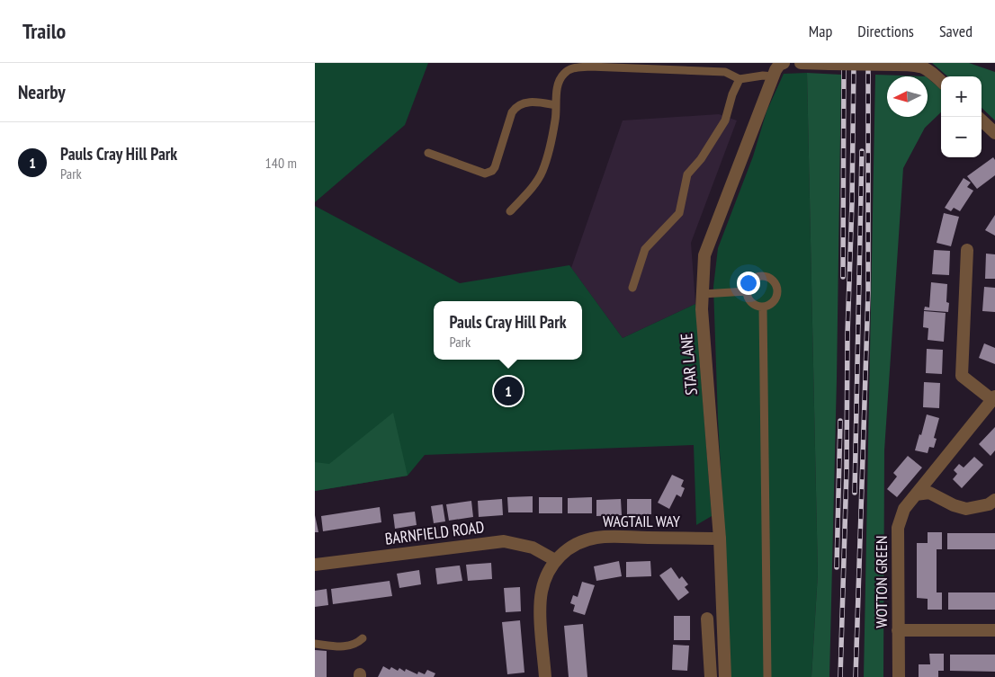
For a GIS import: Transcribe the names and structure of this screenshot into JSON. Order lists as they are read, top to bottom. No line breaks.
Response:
{"streets":{"street":["STAR LANE","WAGTAIL WAY","BARNFIELD ROAD","WOTTON GREEN"]},"crossings":[["STAR LANE","WAGTAIL WAY"],["WAGTAIL WAY","BARNFIELD ROAD"]],"north":"left","page":{"header":"Trailo","nav":["Map","Directions","Saved"],"heading":"Nearby","map_buttons":["+","−"],"list":[{"mark":"1","name":"Pauls Cray Hill Park","note":"Park","value":"140 m"}],"popup":["Pauls Cray Hill Park","Park"],"pins":"1"}}
